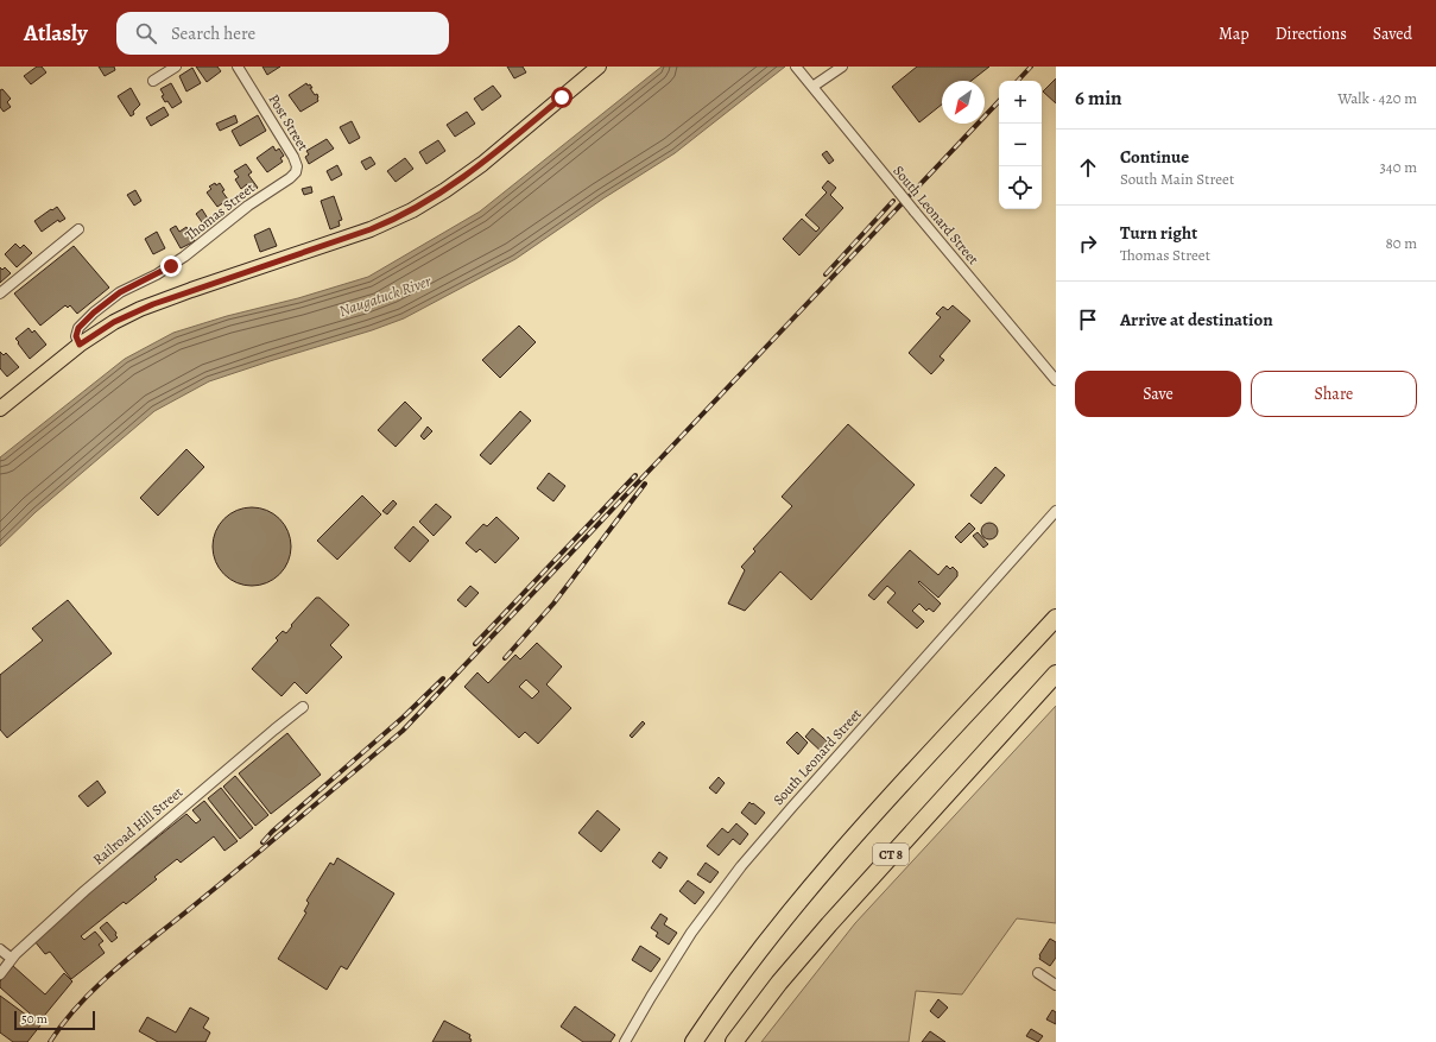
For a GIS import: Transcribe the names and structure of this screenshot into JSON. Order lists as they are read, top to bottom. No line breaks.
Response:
{"streets":{"highway":["CT 8"],"street":["Post Street","Thomas Street","South Leonard Street","Railroad Hill Street"]},"crossings":[["Post Street","Thomas Street"]],"water":["Naugatuck River"],"scale_bar":"50 m","north":"bottom left","page":{"header":"Atlasly","search":"Search here","nav":["Map","Directions","Saved"],"heading":["6 min","Walk · 420 m"],"map_buttons":["+","−"],"list":[["Continue","South Main Street","340 m"],["Turn right","Thomas Street","80 m"],"Arrive at destination"],"buttons":["Save","Share"],"scale":"50 m"}}
